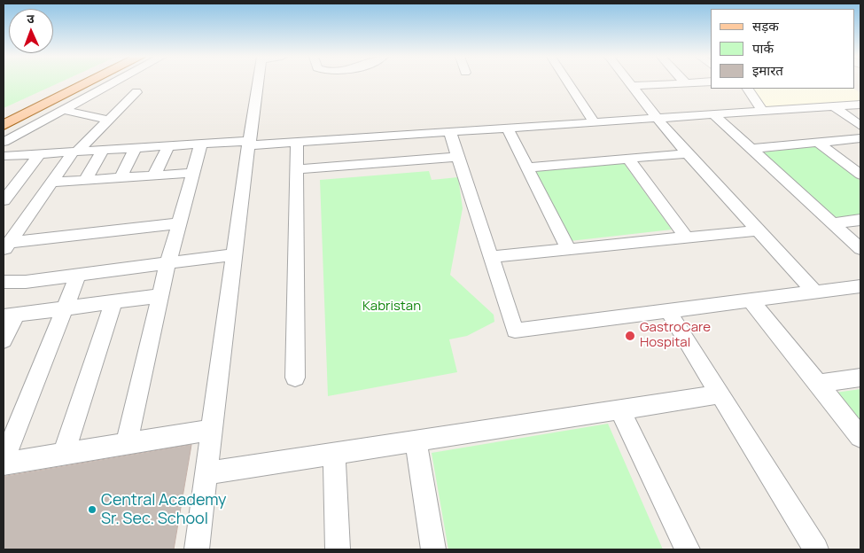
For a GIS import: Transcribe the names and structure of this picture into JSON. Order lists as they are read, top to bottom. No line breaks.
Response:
{"parks":["Kabristan"],"places":["GastroCare Hospital","Central Academy Sr. Sec. School"],"legend":["सड़क","पार्क","इमारत"],"north":"top"}
